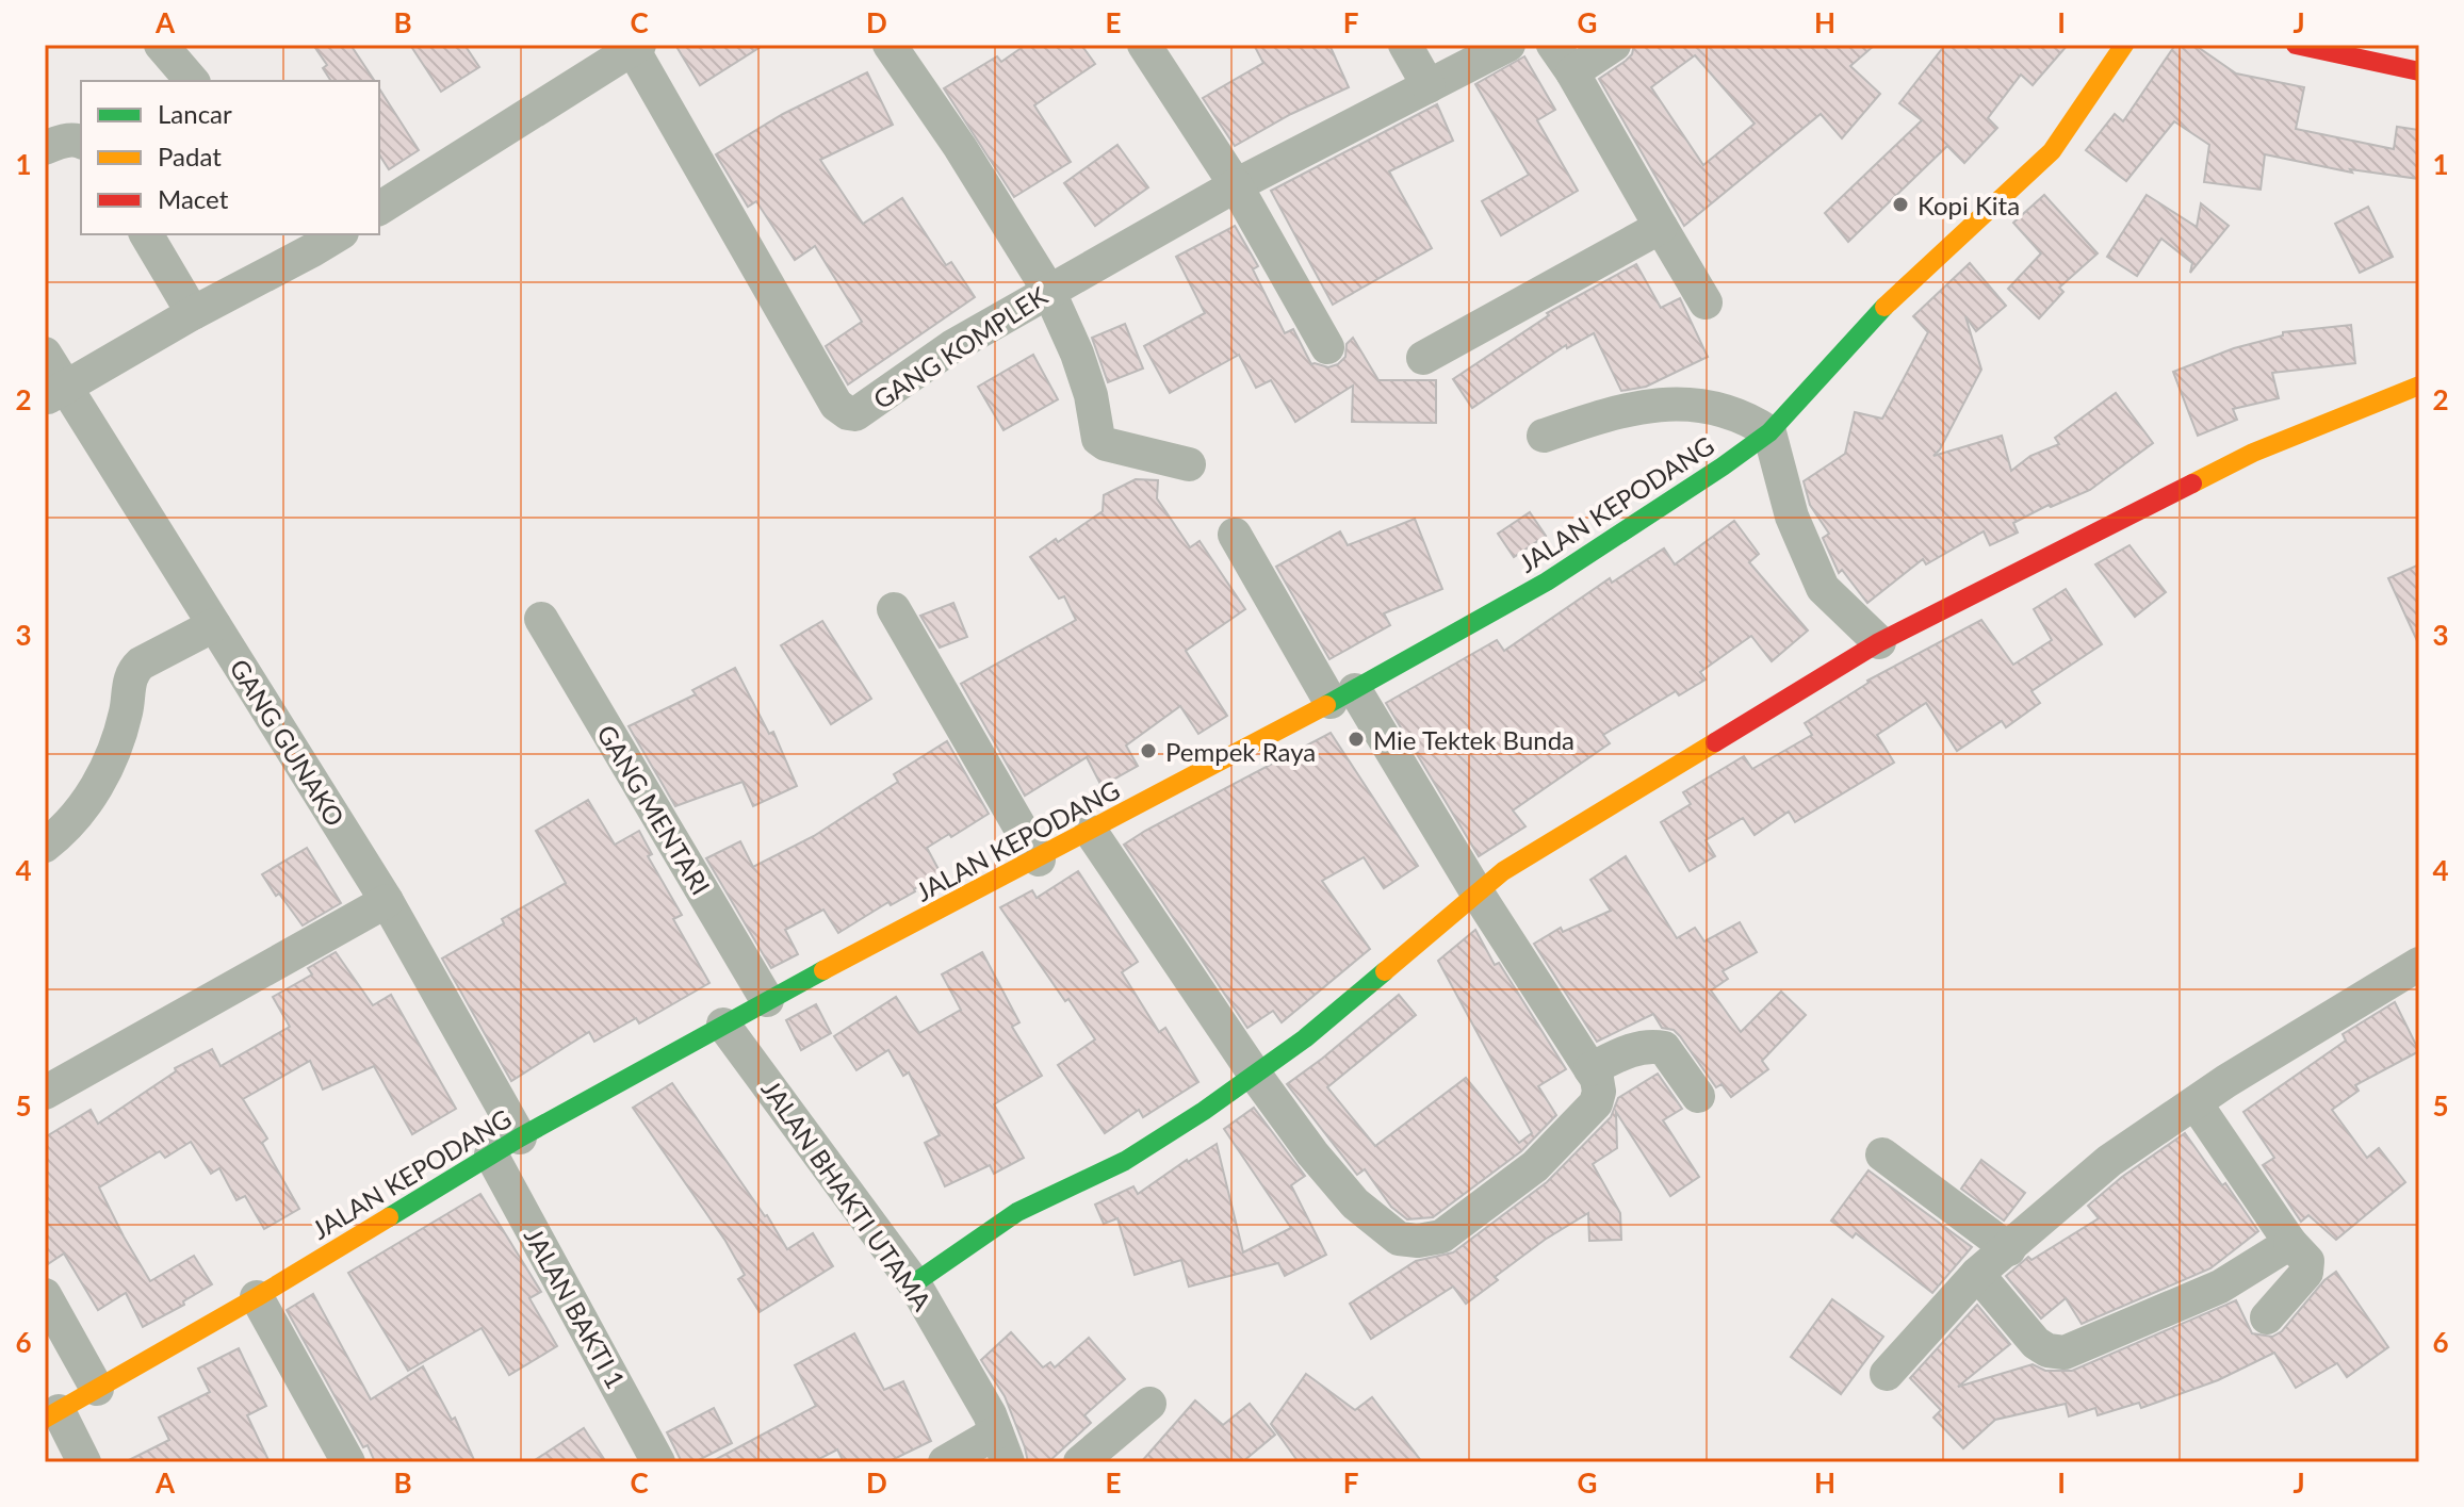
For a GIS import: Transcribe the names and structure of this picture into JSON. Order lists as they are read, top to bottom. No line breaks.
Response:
{"streets":{"street":["GANG KOMPLEK","JALAN KEPODANG","GANG GUNAKO","GANG MENTARI","JALAN BHAKTI UTAMA","JALAN BAKTI 1"]},"crossings":[["JALAN KEPODANG","GANG GUNAKO"],["JALAN KEPODANG","GANG MENTARI"],["JALAN KEPODANG","JALAN BHAKTI UTAMA"],["JALAN KEPODANG","JALAN BAKTI 1"],["GANG GUNAKO","JALAN BAKTI 1"]],"places":["Kopi Kita","Mie Tektek Bunda","Pempek Raya"],"legend":["Lancar","Padat","Macet"],"grid":{"columns":["A","B","C","D","E","F","G","H","I","J"],"rows":["1","2","3","4","5","6"]}}
